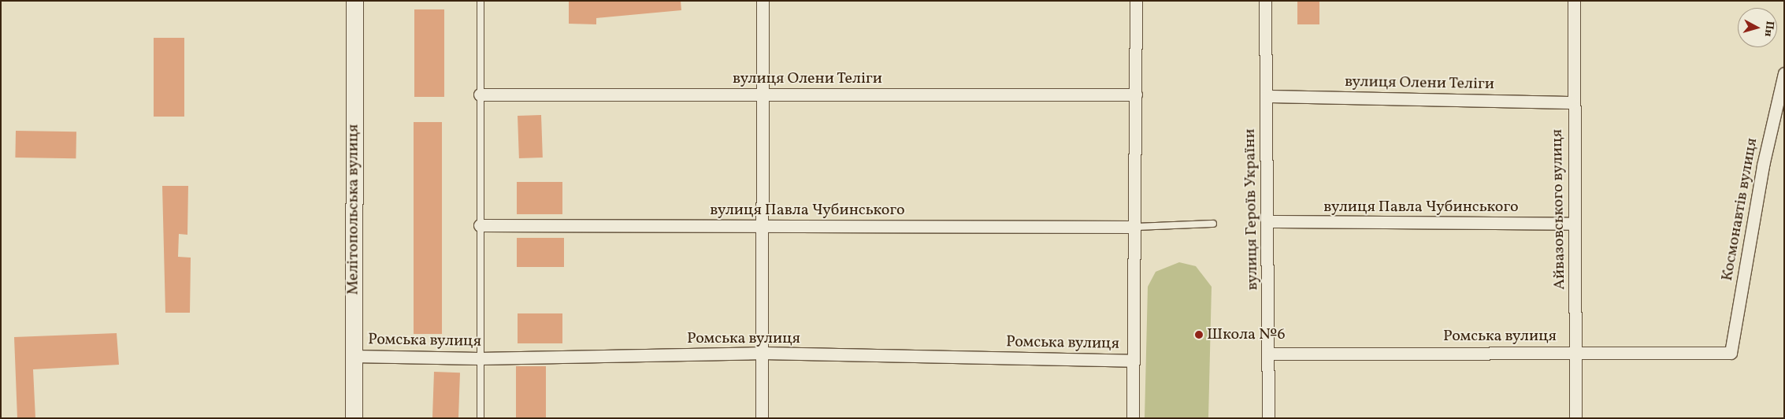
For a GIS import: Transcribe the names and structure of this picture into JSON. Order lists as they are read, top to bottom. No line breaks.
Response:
{"streets":{"main road":["Мелітопольська вулиця"],"street":["вулиця Олени Теліги","вулиця Павла Чубинського","вулиця Героїв України","Айвазовського вулиця","Космонавтів вулиця","Ромська вулиця"]},"crossings":[["вулиця Олени Теліги","вулиця Героїв України"],["вулиця Олени Теліги","Айвазовського вулиця"],["вулиця Павла Чубинського","вулиця Героїв України"],["вулиця Павла Чубинського","Айвазовського вулиця"],["Мелітопольська вулиця","Ромська вулиця"],["вулиця Героїв України","Ромська вулиця"],["Айвазовського вулиця","Ромська вулиця"],["Космонавтів вулиця","Ромська вулиця"]],"places":["Школа №6"],"north":"right"}
